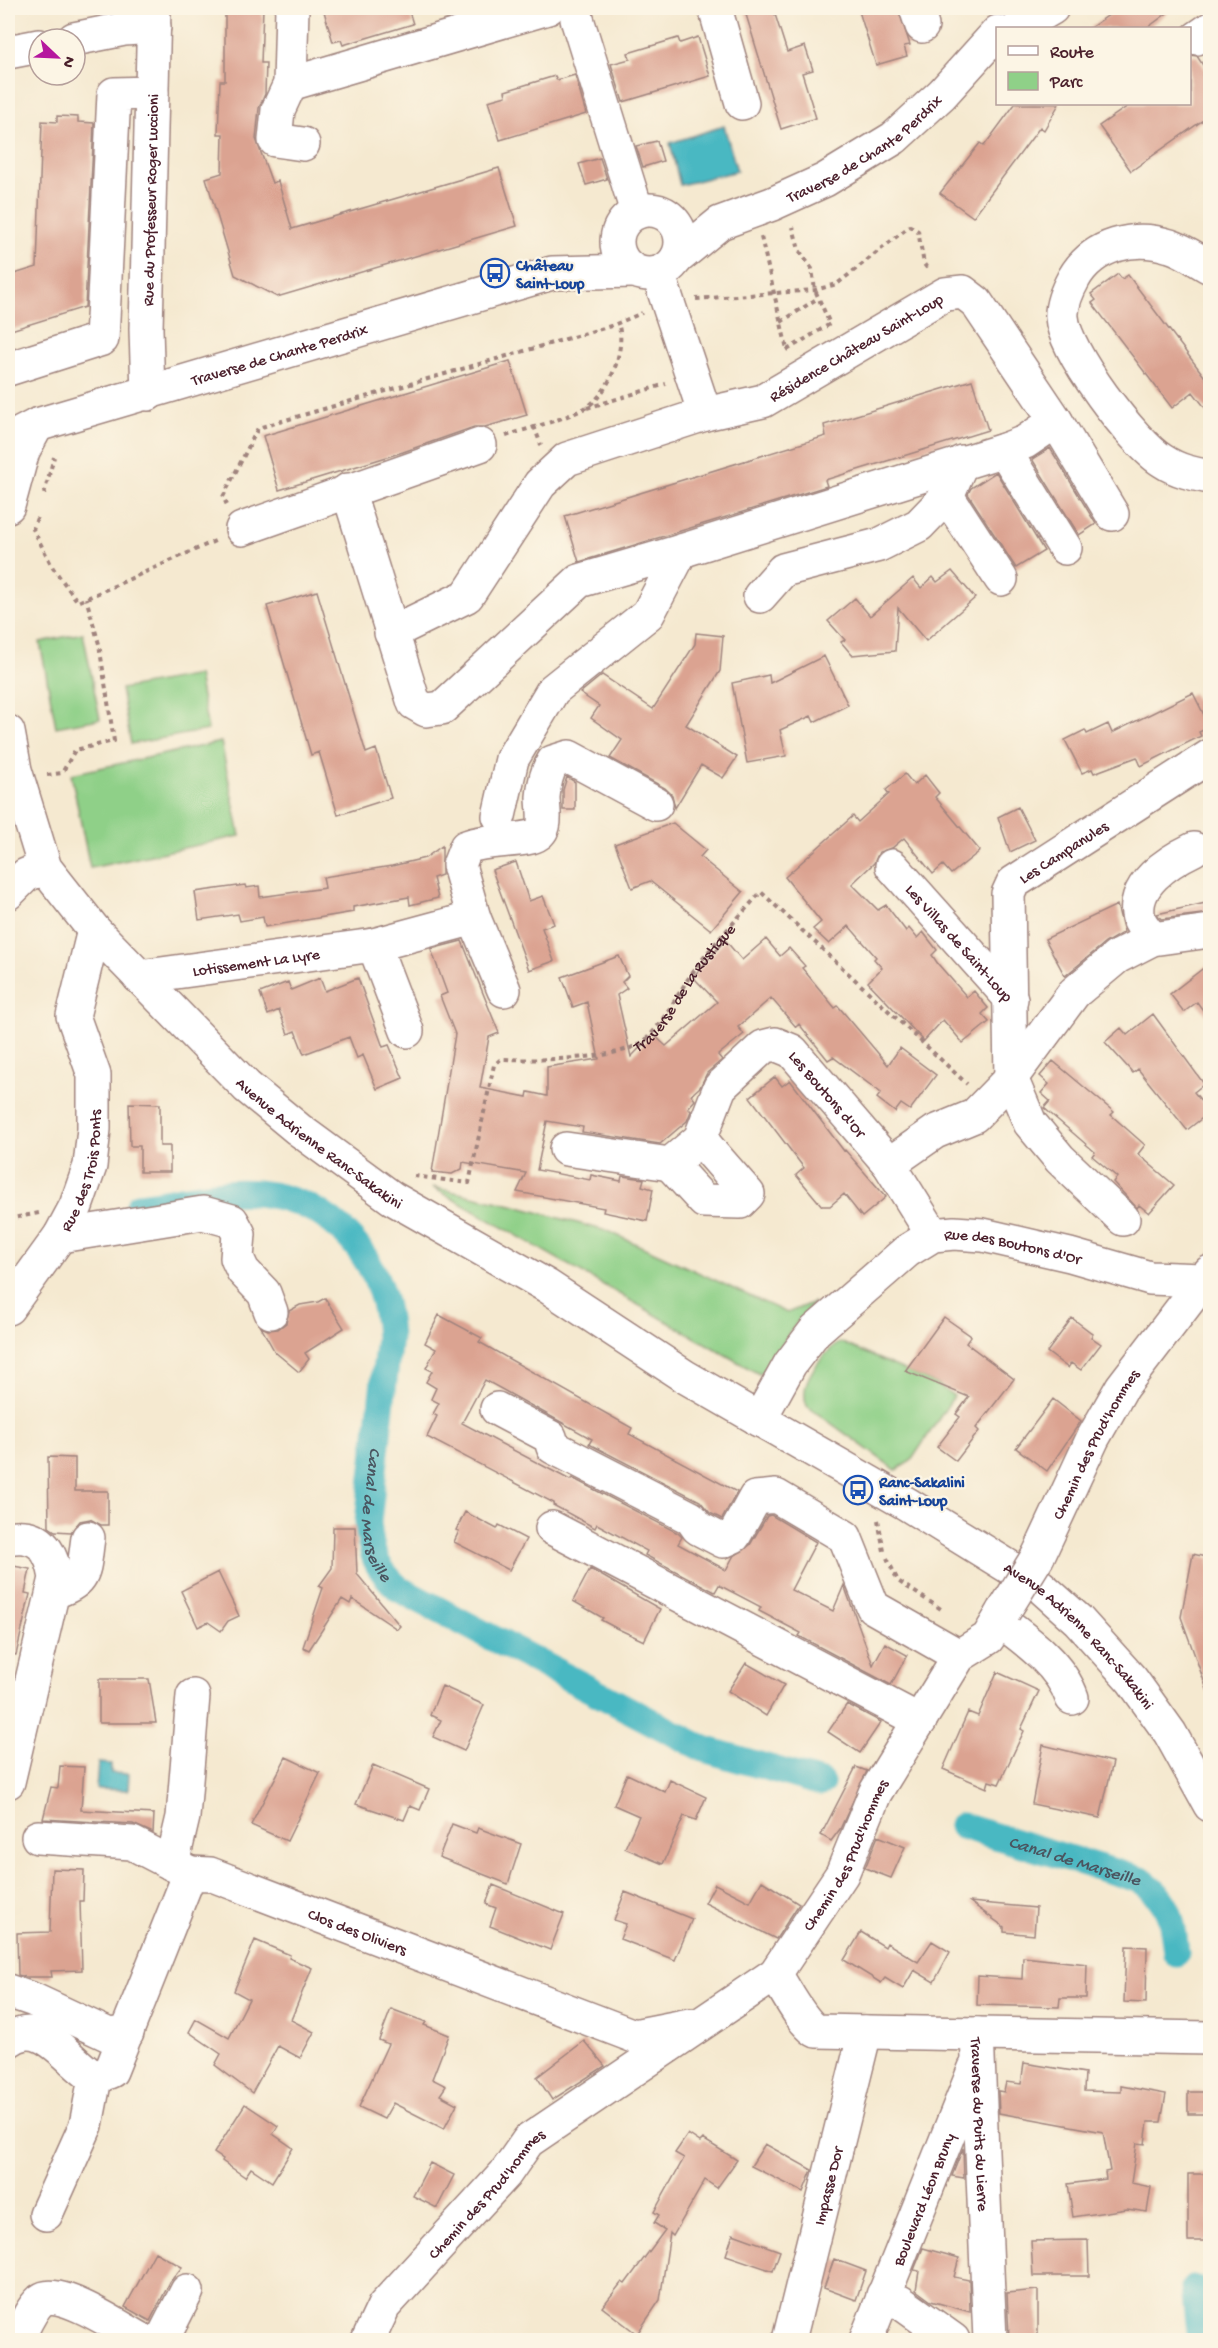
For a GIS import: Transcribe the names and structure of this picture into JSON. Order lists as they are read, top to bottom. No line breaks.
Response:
{"streets":{"street":["Traverse de Chante Perdrix","Rue du Professeur Roger Luccioni","Résidence Château Saint-Loup","Les Campanules","Les Villas de Saint-Loup","Lotissement La Lyre","Les Boutons d'Or","Avenue Adrienne Ranc-Sakakini","Rue des Trois Ponts","Rue des Boutons d'Or","Chemin des Prud'hommes","Clos des Oliviers","Traverse du Puits du Lierre","Impasse Dor","Boulevard Léon Bruny"],"path":["Traverse de La Rustique"]},"crossings":[["Traverse de Chante Perdrix","Rue du Professeur Roger Luccioni"],["Les Campanules","Les Villas de Saint-Loup"],["Lotissement La Lyre","Avenue Adrienne Ranc-Sakakini"],["Traverse de La Rustique","Avenue Adrienne Ranc-Sakakini"],["Avenue Adrienne Ranc-Sakakini","Rue des Boutons d'Or"],["Rue des Boutons d'Or","Chemin des Prud'hommes"],["Chemin des Prud'hommes","Clos des Oliviers"],["Chemin des Prud'hommes","Traverse du Puits du Lierre"],["Traverse du Puits du Lierre","Impasse Dor"],["Traverse du Puits du Lierre","Boulevard Léon Bruny"]],"water":["Canal de Marseille"],"places":{"bus stop":["Château Saint-Loup","Ranc-Sakalini Saint-Loup"]},"legend":["Route","Parc"],"north":"bottom right"}
